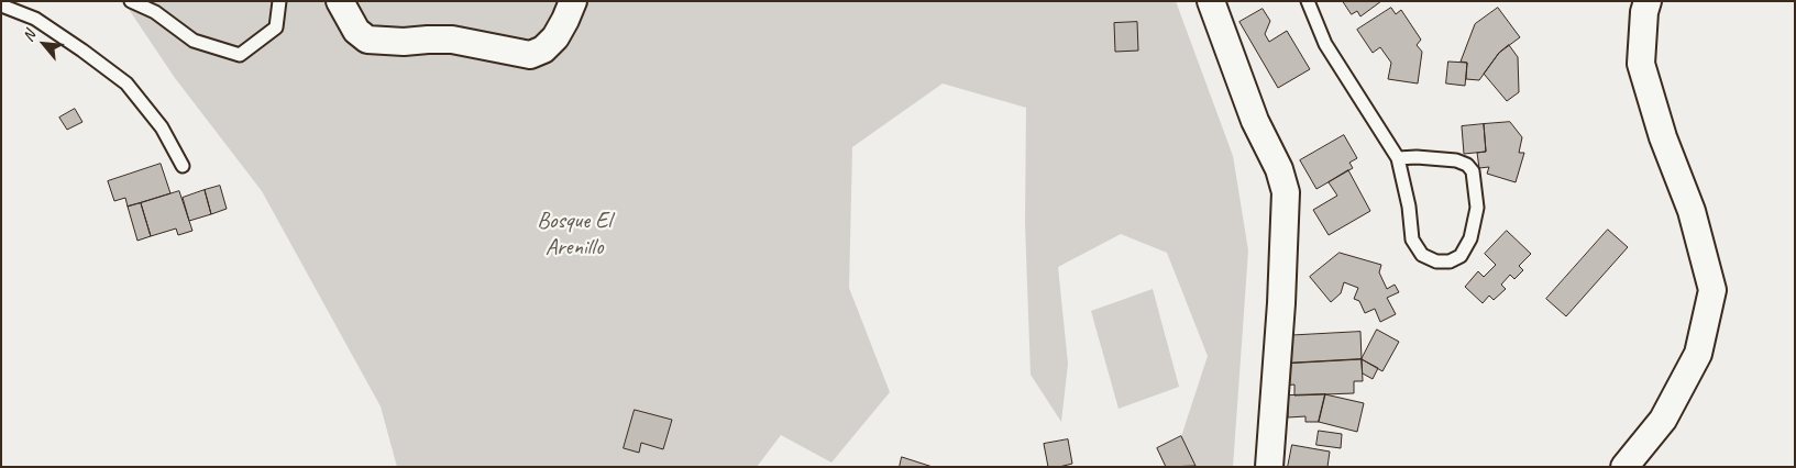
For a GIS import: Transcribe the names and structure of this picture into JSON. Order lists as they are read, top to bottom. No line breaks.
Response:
{"parks":["Bosque El Arenillo"],"north":"top left"}
